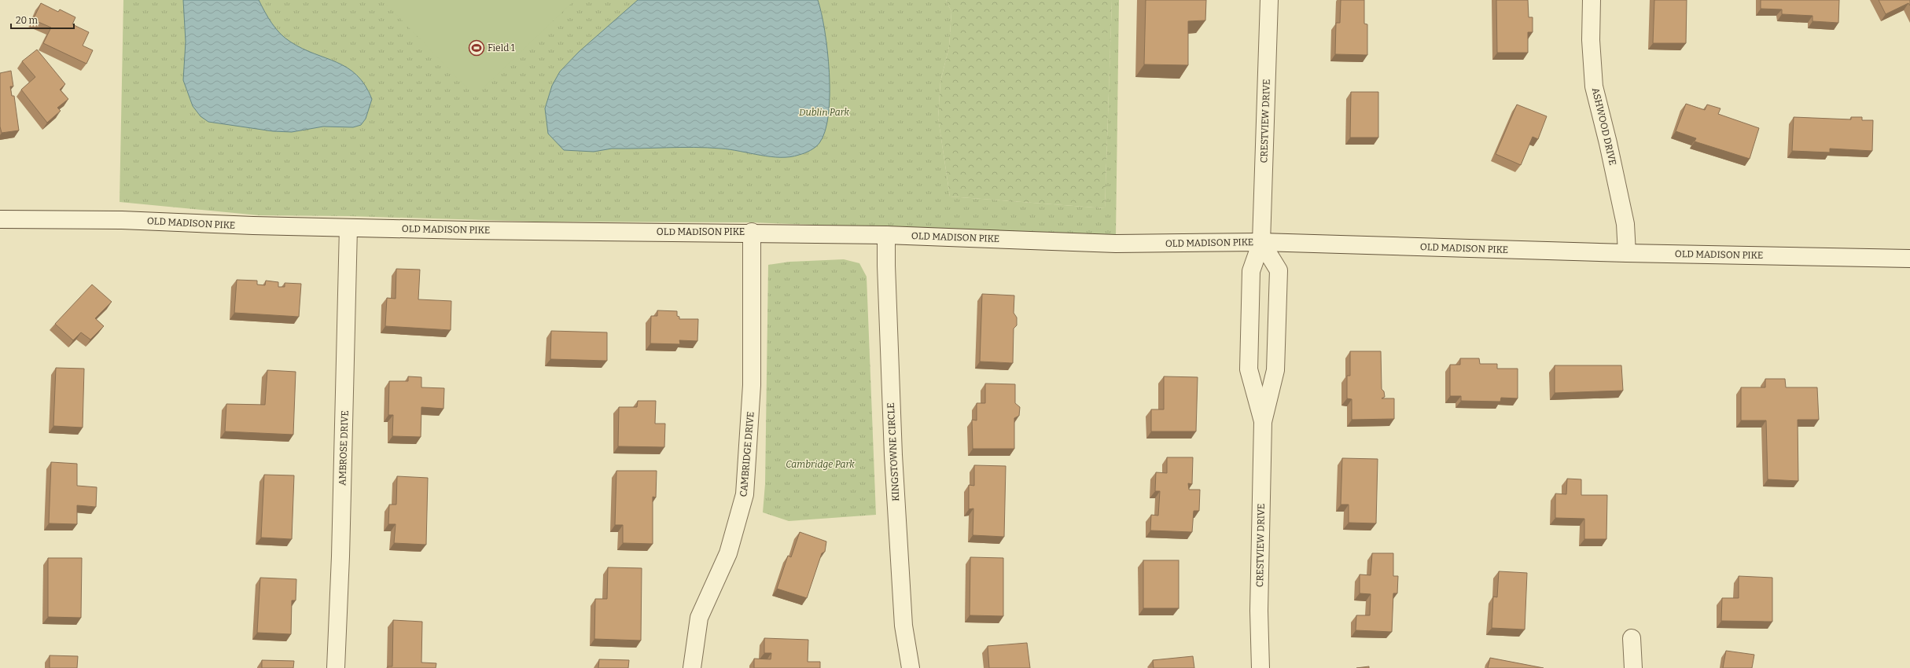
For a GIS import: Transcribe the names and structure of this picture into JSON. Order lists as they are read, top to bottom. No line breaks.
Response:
{"streets":{"street":["CRESTVIEW DRIVE","ASHWOOD DRIVE","OLD MADISON PIKE","AMBROSE DRIVE","KINGSTOWNE CIRCLE","CAMBRIDGE DRIVE"]},"crossings":[["CRESTVIEW DRIVE","OLD MADISON PIKE"],["ASHWOOD DRIVE","OLD MADISON PIKE"],["OLD MADISON PIKE","AMBROSE DRIVE"],["OLD MADISON PIKE","KINGSTOWNE CIRCLE"],["OLD MADISON PIKE","CAMBRIDGE DRIVE"]],"parks":["Dublin Park","Cambridge Park"],"places":{"sports":["Field 1"]},"scale_bar":"20 m"}
